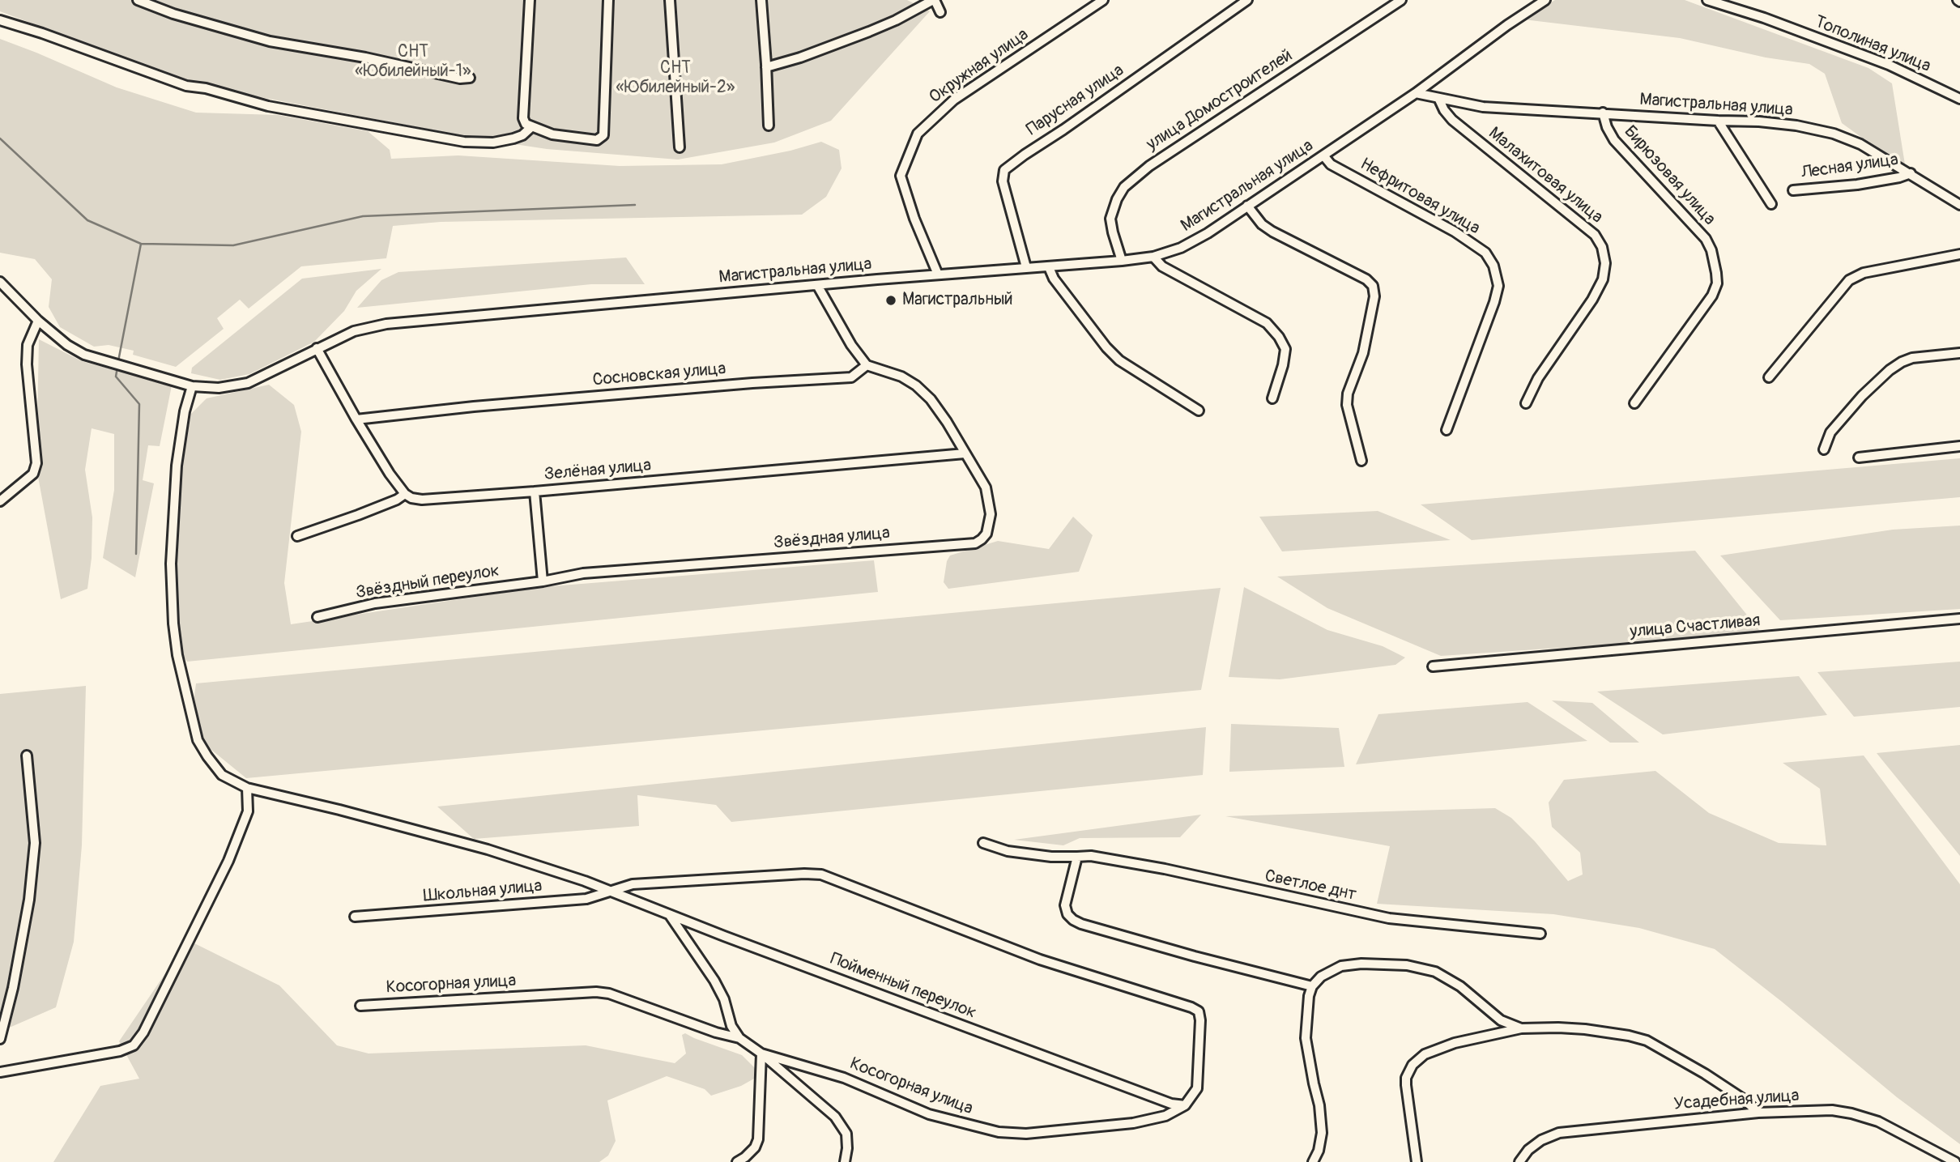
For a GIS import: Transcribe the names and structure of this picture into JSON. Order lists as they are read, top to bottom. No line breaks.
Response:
{"streets":{"street":["Тополиная улица","Окружная улица","Парусная улица","улица Домостроителей","Магистральная улица","Лесная улица","Малахитовая улица","Бирюзовая улица","Нефритовая улица","Сосновская улица","Зелёная улица","Звёздная улица","Звёздный переулок","улица Счастливая","Светлое днт","Школьная улица","Косогорная улица","Пойменный переулок","Усадебная улица"]},"crossings":[["Окружная улица","Магистральная улица"],["Парусная улица","Магистральная улица"],["улица Домостроителей","Магистральная улица"],["Магистральная улица","Лесная улица"],["Магистральная улица","Малахитовая улица"],["Магистральная улица","Бирюзовая улица"],["Магистральная улица","Нефритовая улица"],["Магистральная улица","Пойменный переулок"],["Сосновская улица","Звёздная улица"],["Зелёная улица","Звёздная улица"],["Звёздная улица","Звёздный переулок"],["Школьная улица","Косогорная улица"],["Школьная улица","Пойменный переулок"],["Косогорная улица","Пойменный переулок"]],"parks":["СНТ «Юбилейный-1»","СНТ «Юбилейный-2»"],"places":["Магистральный"]}
